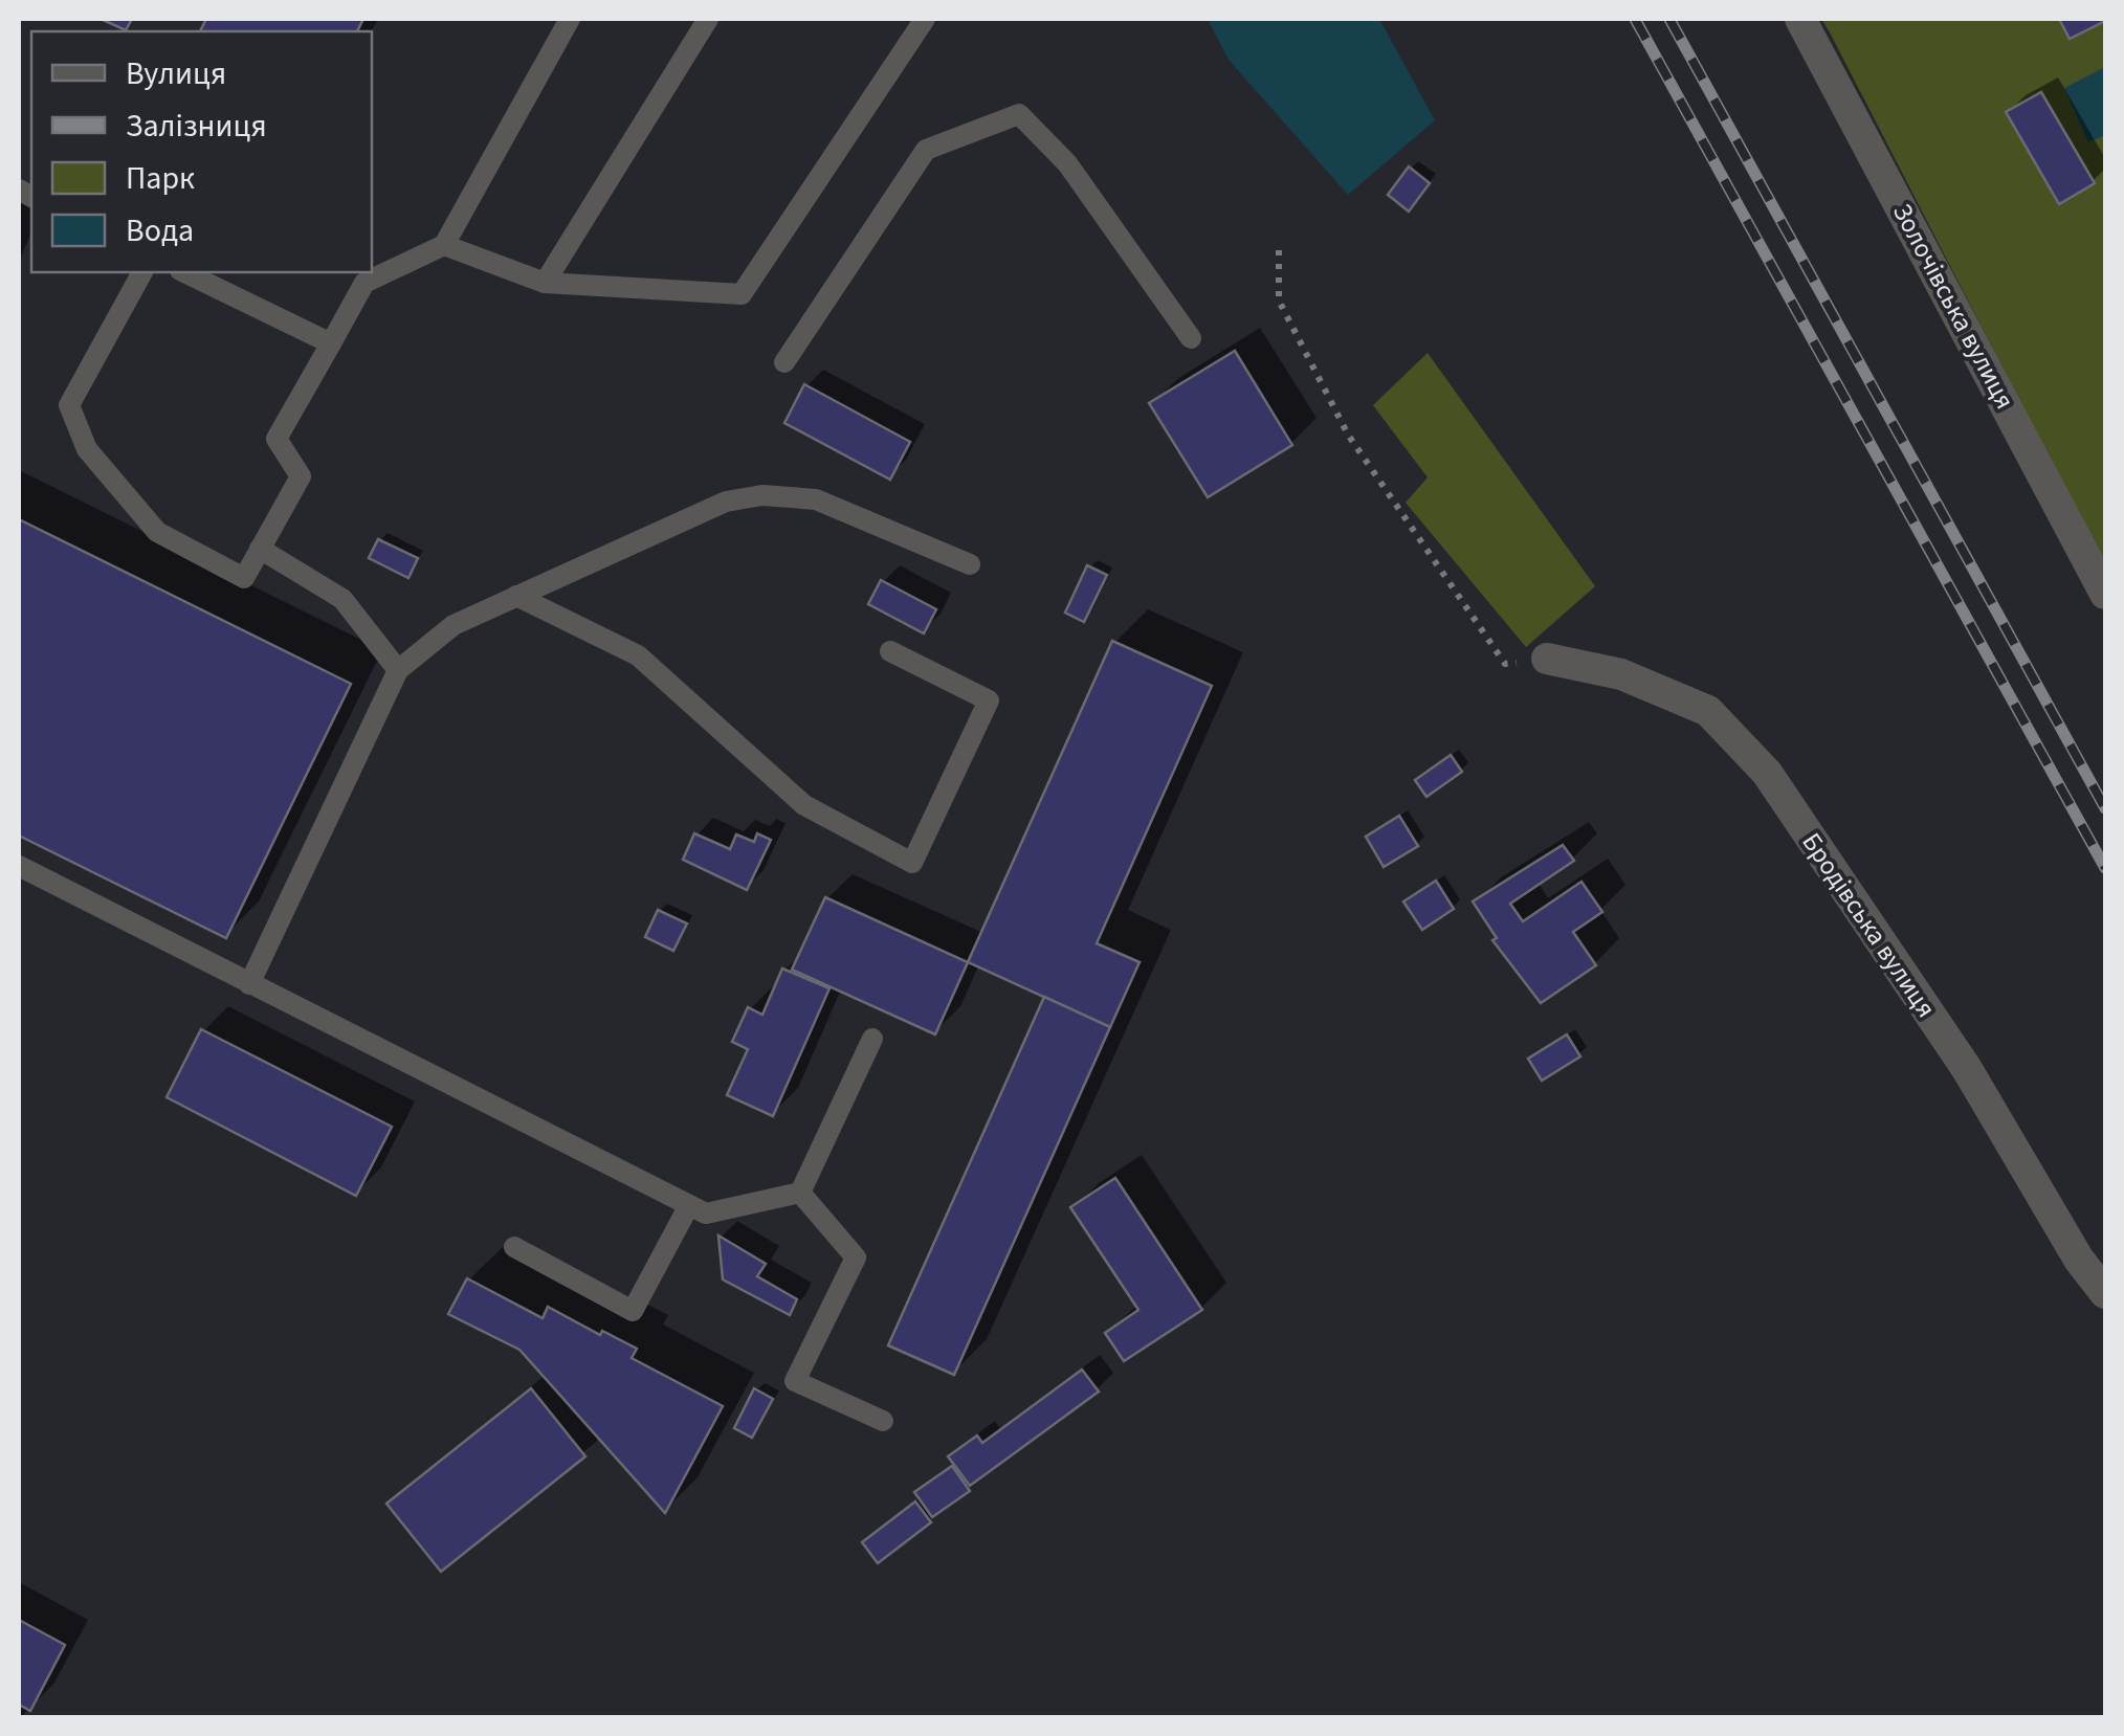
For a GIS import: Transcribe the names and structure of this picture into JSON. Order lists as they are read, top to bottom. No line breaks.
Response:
{"streets":{"street":["Золочівська вулиця","Бродівська вулиця"]},"legend":["Вулиця","Залізниця","Парк","Вода"]}
